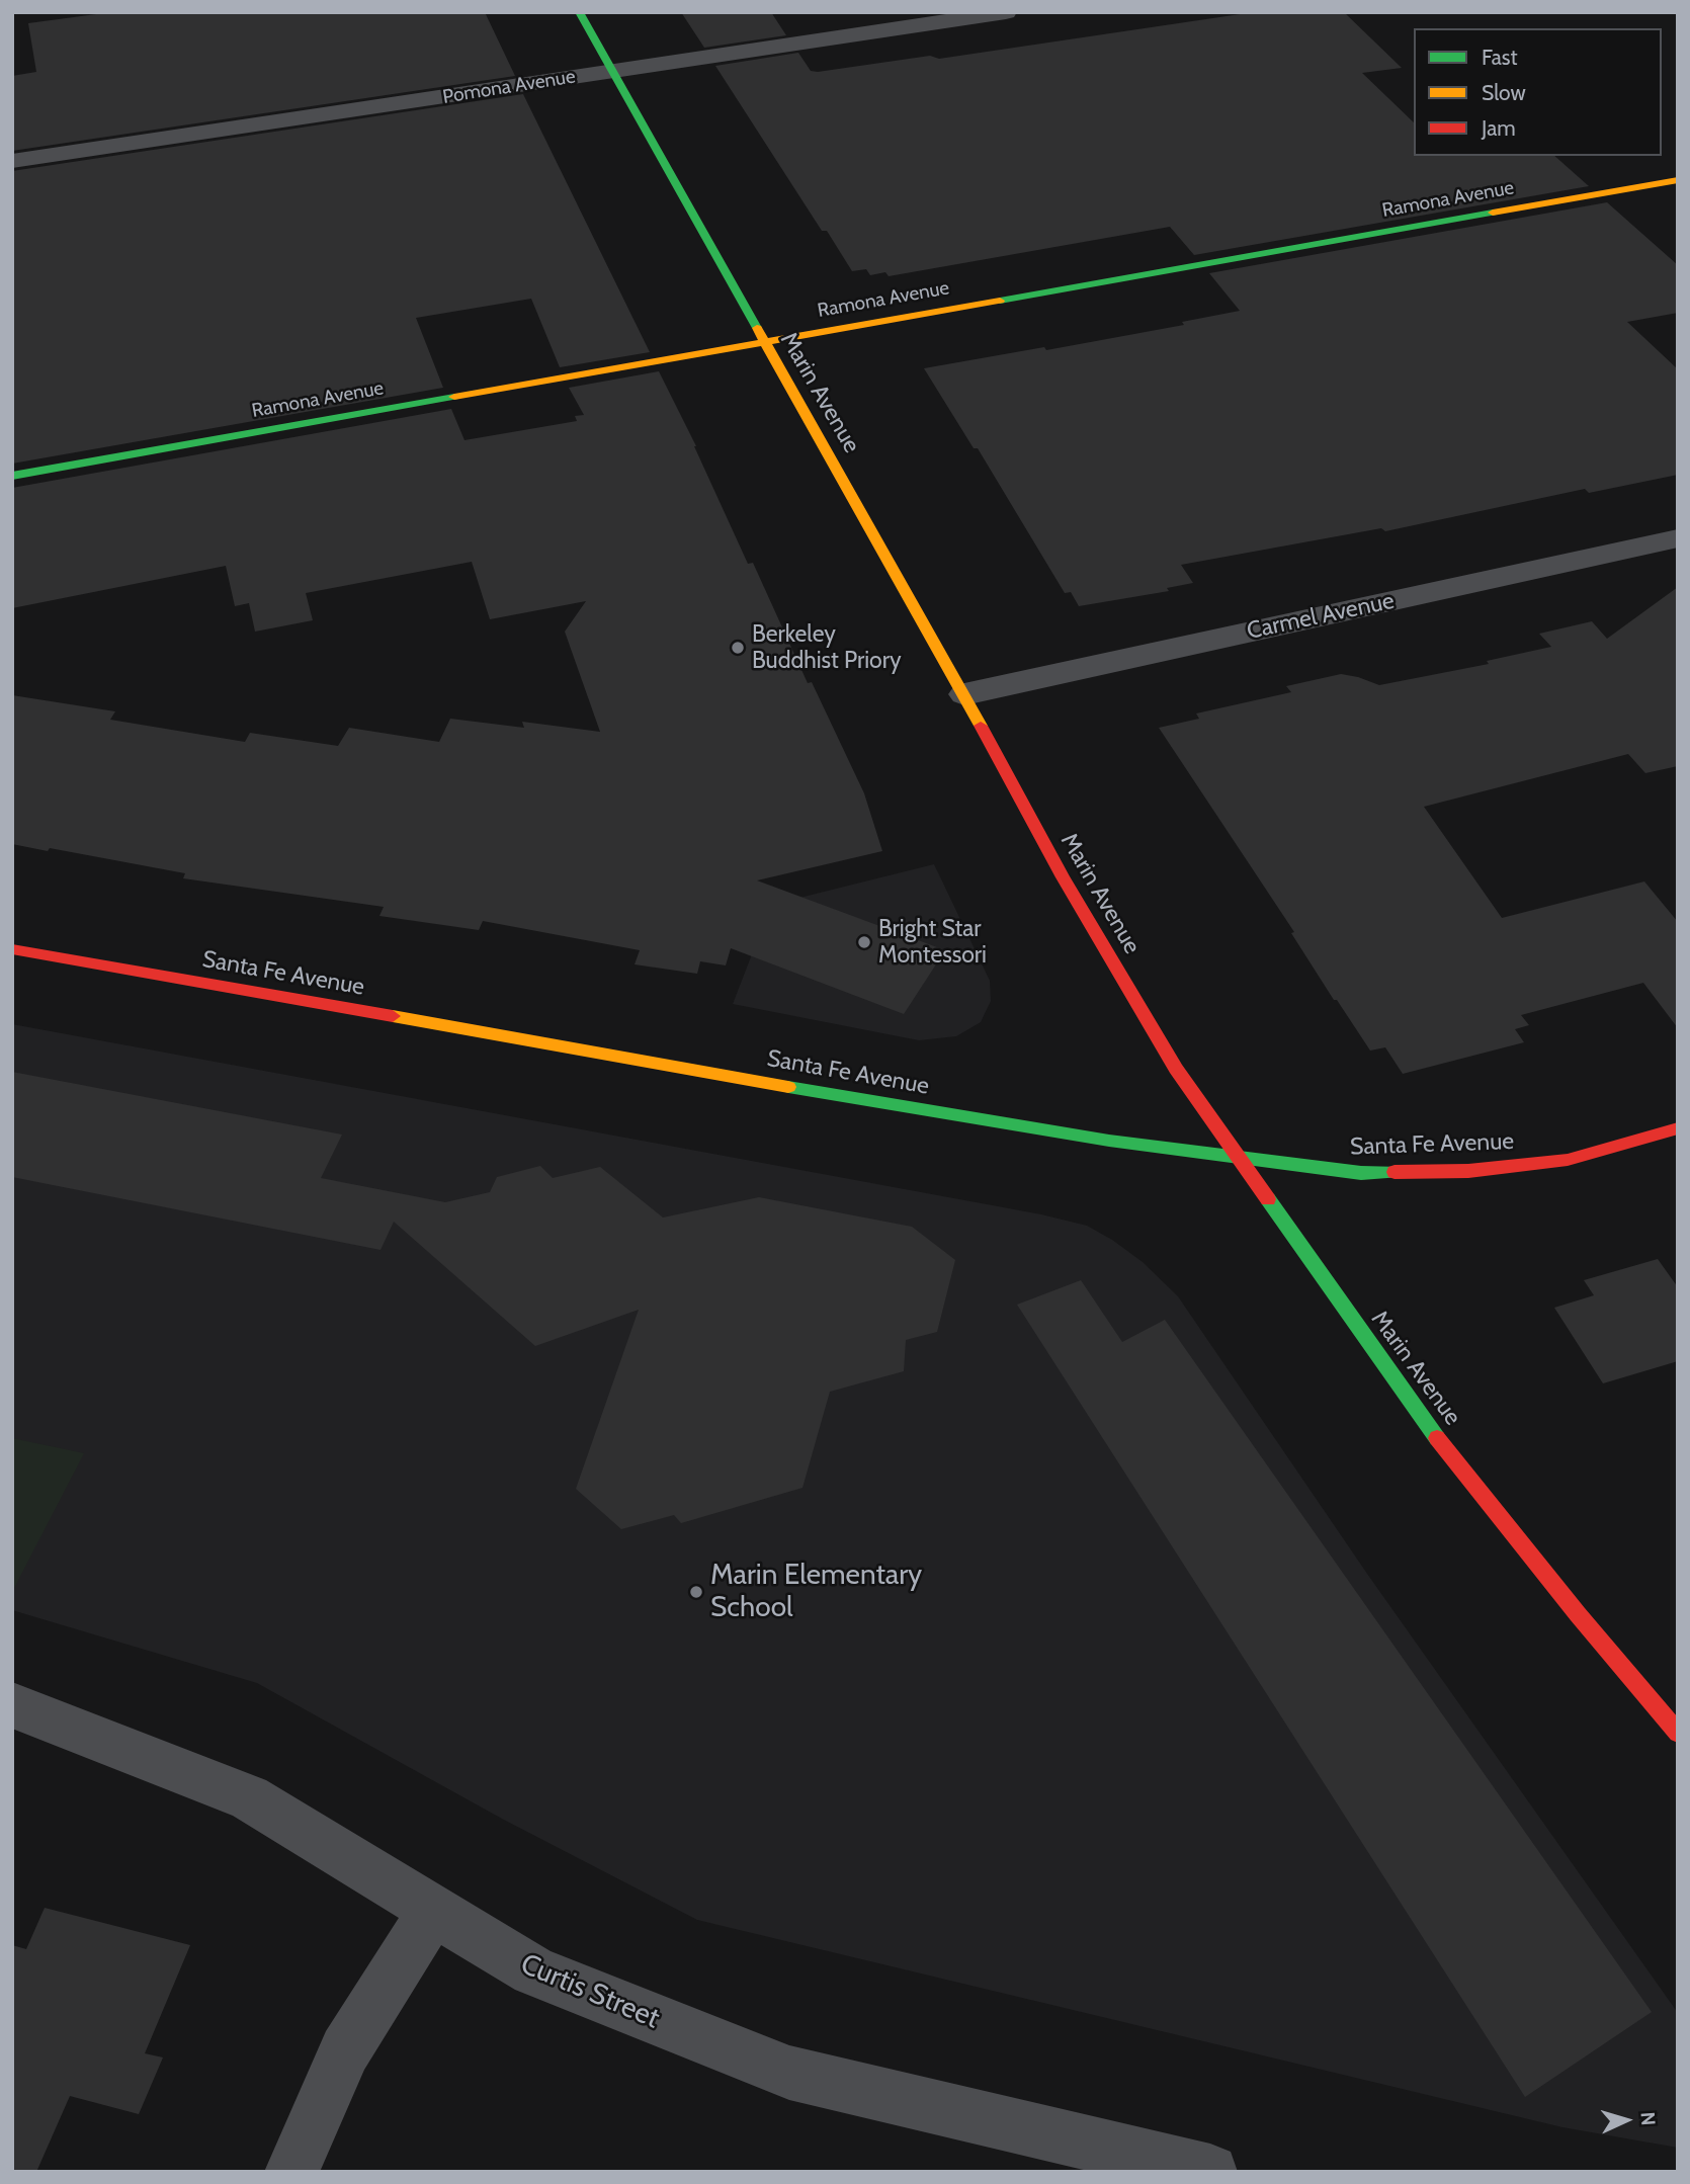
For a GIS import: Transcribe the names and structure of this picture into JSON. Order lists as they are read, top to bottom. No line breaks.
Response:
{"streets":{"street":["Pomona Avenue","Ramona Avenue","Marin Avenue","Carmel Avenue","Santa Fe Avenue","Curtis Street"]},"crossings":[["Pomona Avenue","Marin Avenue"],["Ramona Avenue","Marin Avenue"],["Marin Avenue","Carmel Avenue"],["Marin Avenue","Santa Fe Avenue"]],"places":["Berkeley Buddhist Priory","Bright Star Montessori","Marin Elementary School"],"legend":["Fast","Slow","Jam"],"north":"right"}
